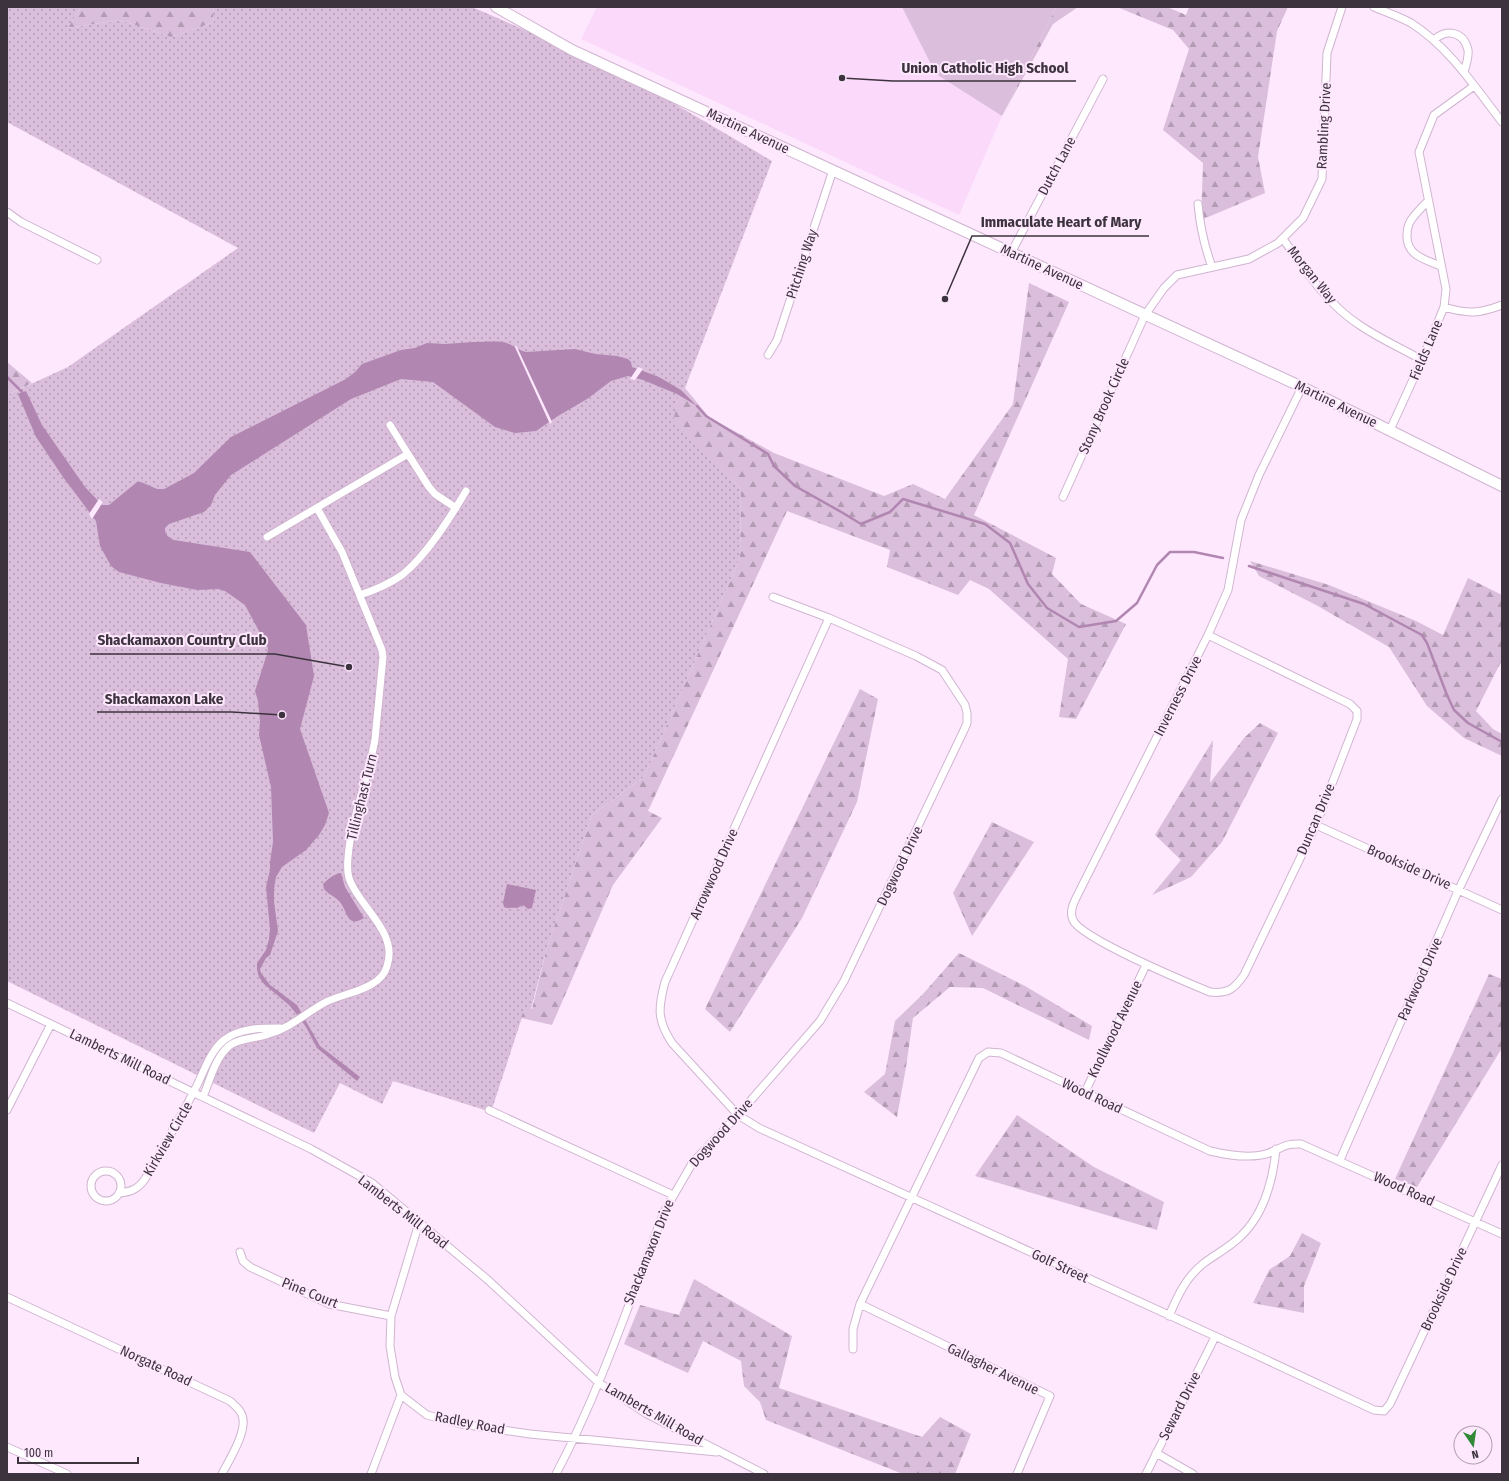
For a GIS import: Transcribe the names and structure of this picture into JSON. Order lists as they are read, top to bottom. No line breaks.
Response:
{"streets":{"main road":["Martine Avenue"],"street":["Rambling Drive","Dutch Lane","Pitching Way","Morgan Way","Fields Lane","Stony Brook Circle","Inverness Drive","Tillinghast Turn","Duncan Drive","Dogwood Drive","Brookside Drive","Arrowwood Drive","Parkwood Drive","Knollwood Avenue","Lamberts Mill Road","Wood Road","Kirkview Circle","Shackamaxon Drive","Golf Street","Pine Court","Norgate Road","Gallagher Avenue","Seward Drive","Radley Road"]},"crossings":[["Rambling Drive","Martine Avenue"],["Rambling Drive","Morgan Way"],["Rambling Drive","Stony Brook Circle"],["Martine Avenue","Dutch Lane"],["Martine Avenue","Pitching Way"],["Martine Avenue","Fields Lane"],["Martine Avenue","Stony Brook Circle"],["Martine Avenue","Inverness Drive"],["Morgan Way","Fields Lane"],["Inverness Drive","Duncan Drive"],["Inverness Drive","Knollwood Avenue"],["Tillinghast Turn","Lamberts Mill Road"],["Duncan Drive","Brookside Drive"],["Duncan Drive","Knollwood Avenue"],["Dogwood Drive","Arrowwood Drive"],["Dogwood Drive","Shackamaxon Drive"],["Dogwood Drive","Golf Street"],["Brookside Drive","Parkwood Drive"],["Brookside Drive","Wood Road"],["Brookside Drive","Golf Street"],["Arrowwood Drive","Golf Street"],["Parkwood Drive","Wood Road"],["Knollwood Avenue","Wood Road"],["Lamberts Mill Road","Kirkview Circle"],["Lamberts Mill Road","Shackamaxon Drive"],["Lamberts Mill Road","Radley Road"],["Wood Road","Golf Street"],["Wood Road","Gallagher Avenue"],["Shackamaxon Drive","Radley Road"],["Golf Street","Seward Drive"]],"places":["Union Catholic High School","Immaculate Heart of Mary","Shackamaxon Country Club","Shackamaxon Lake"],"scale_bar":"100 m","north":"bottom"}
